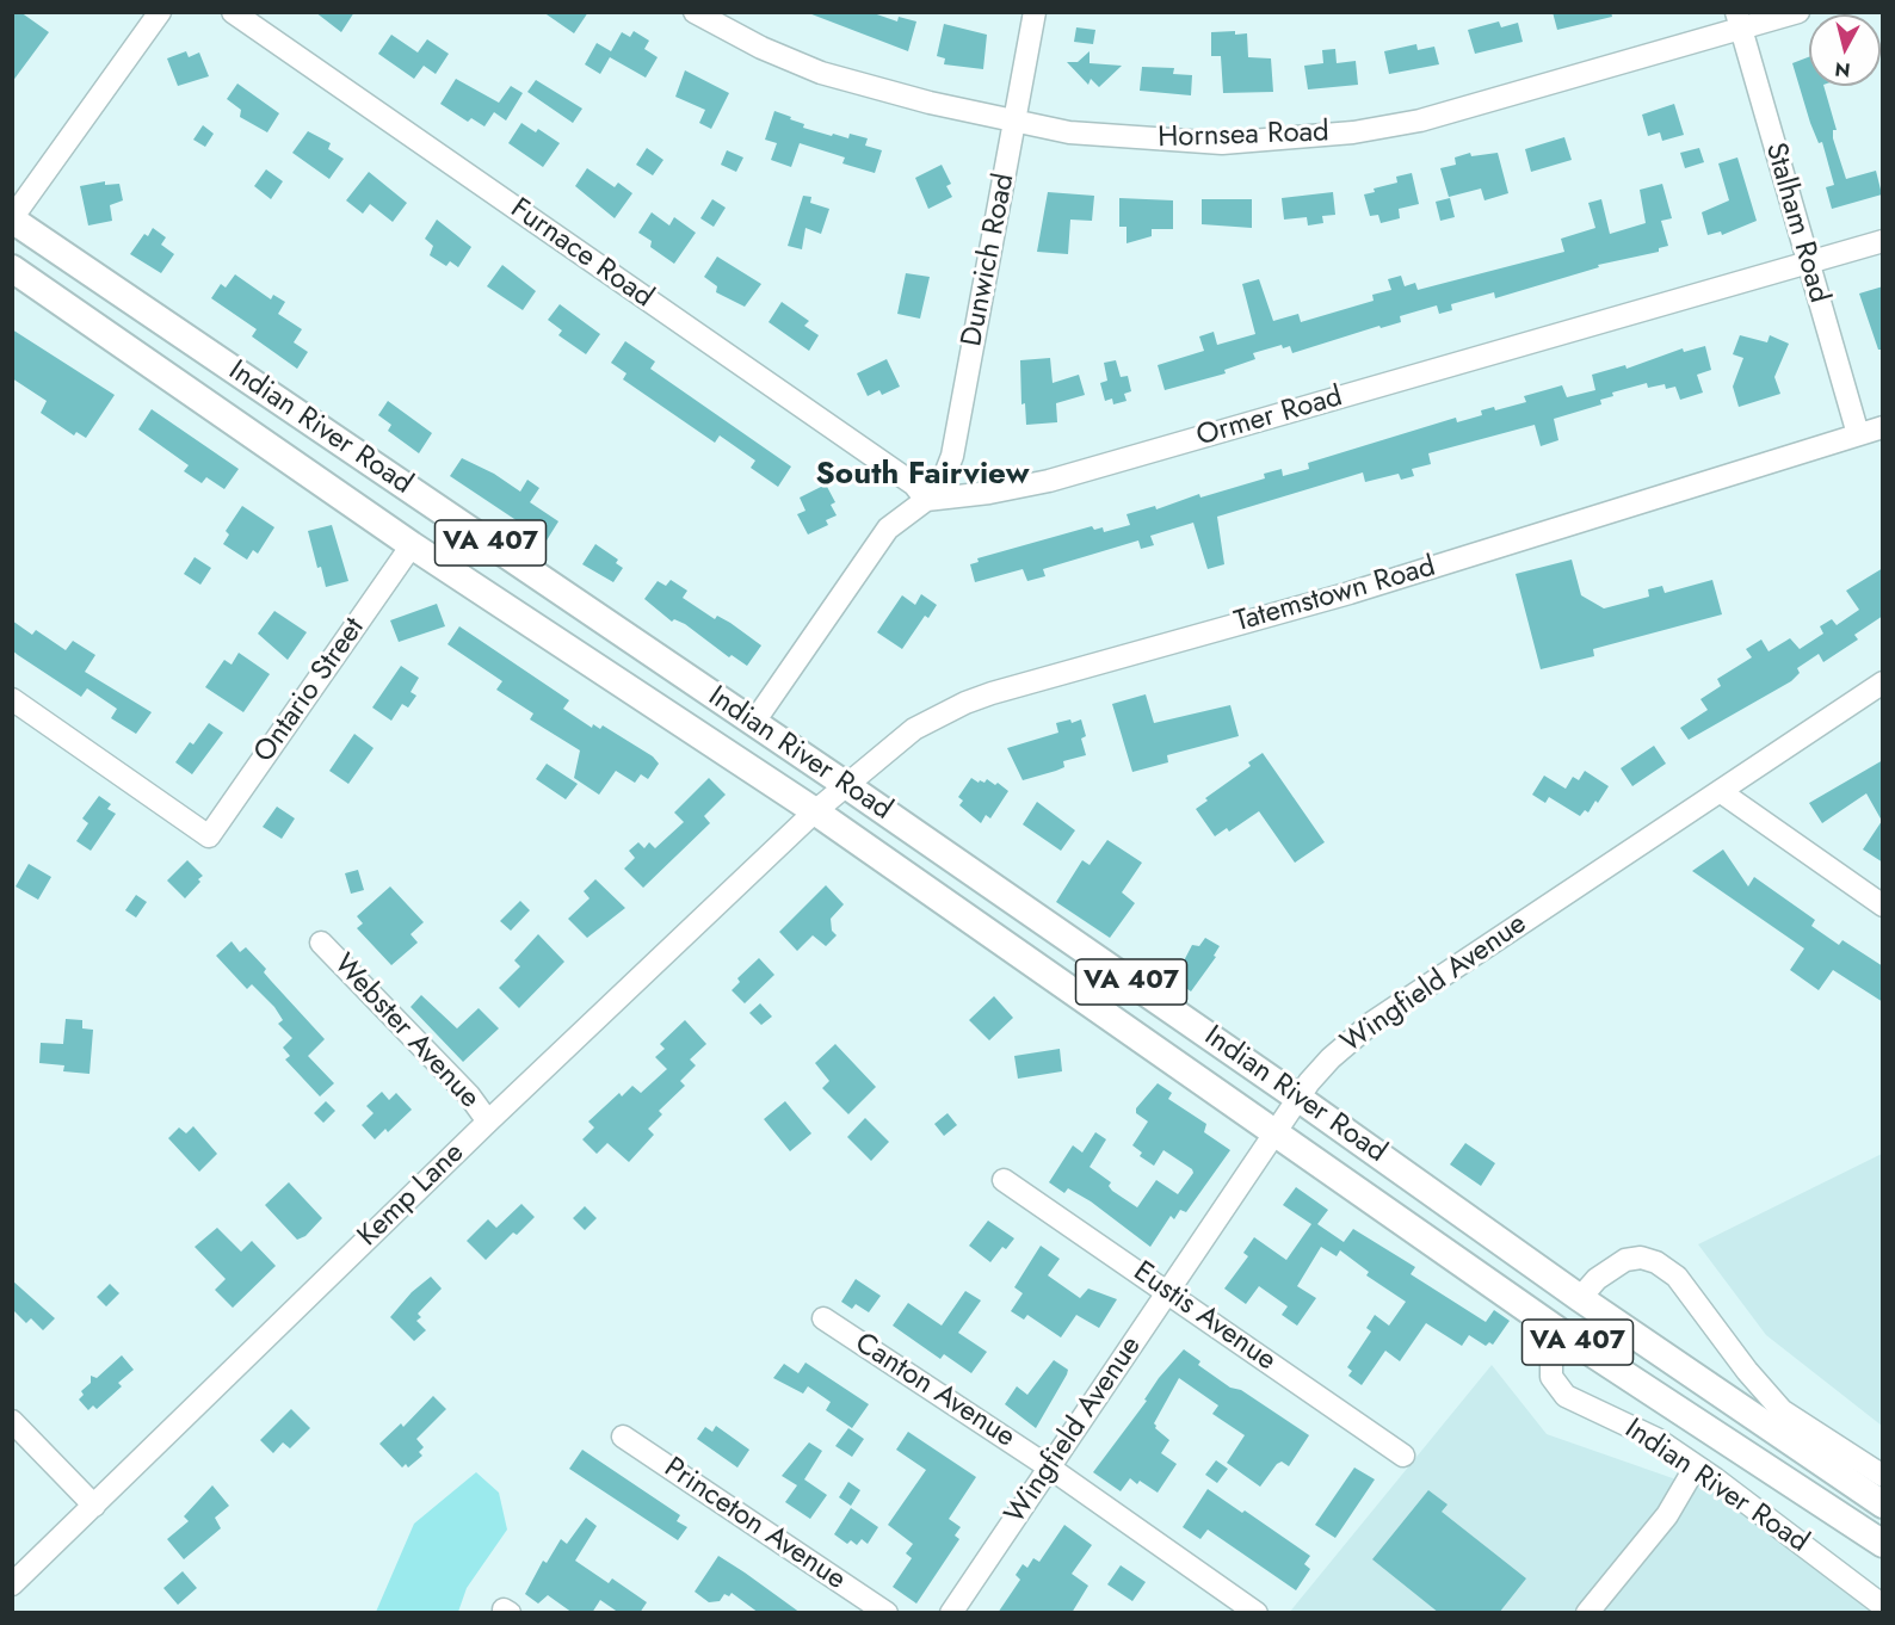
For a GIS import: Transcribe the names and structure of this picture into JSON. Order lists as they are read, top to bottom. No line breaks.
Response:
{"streets":{"main road":["Indian River Road","VA 407"],"street":["Hornsea Road","Stalham Road","Furnace Road","Dunwich Road","Ormer Road","Tatemstown Road","Ontario Street","Wingfield Avenue","Webster Avenue","Kemp Lane","Eustis Avenue","Canton Avenue","Princeton Avenue"]},"crossings":[["Hornsea Road","Stalham Road"],["Hornsea Road","Dunwich Road"],["Stalham Road","Ormer Road"],["Stalham Road","Tatemstown Road"],["Furnace Road","Dunwich Road"],["Furnace Road","Ormer Road"],["Dunwich Road","Ormer Road"],["Indian River Road","Tatemstown Road"],["Indian River Road","Ontario Street"],["Indian River Road","Wingfield Avenue"],["Indian River Road","Kemp Lane"],["Tatemstown Road","Kemp Lane"],["Wingfield Avenue","Eustis Avenue"],["Wingfield Avenue","Canton Avenue"],["Webster Avenue","Kemp Lane"]],"districts":["South Fairview"],"north":"bottom"}
